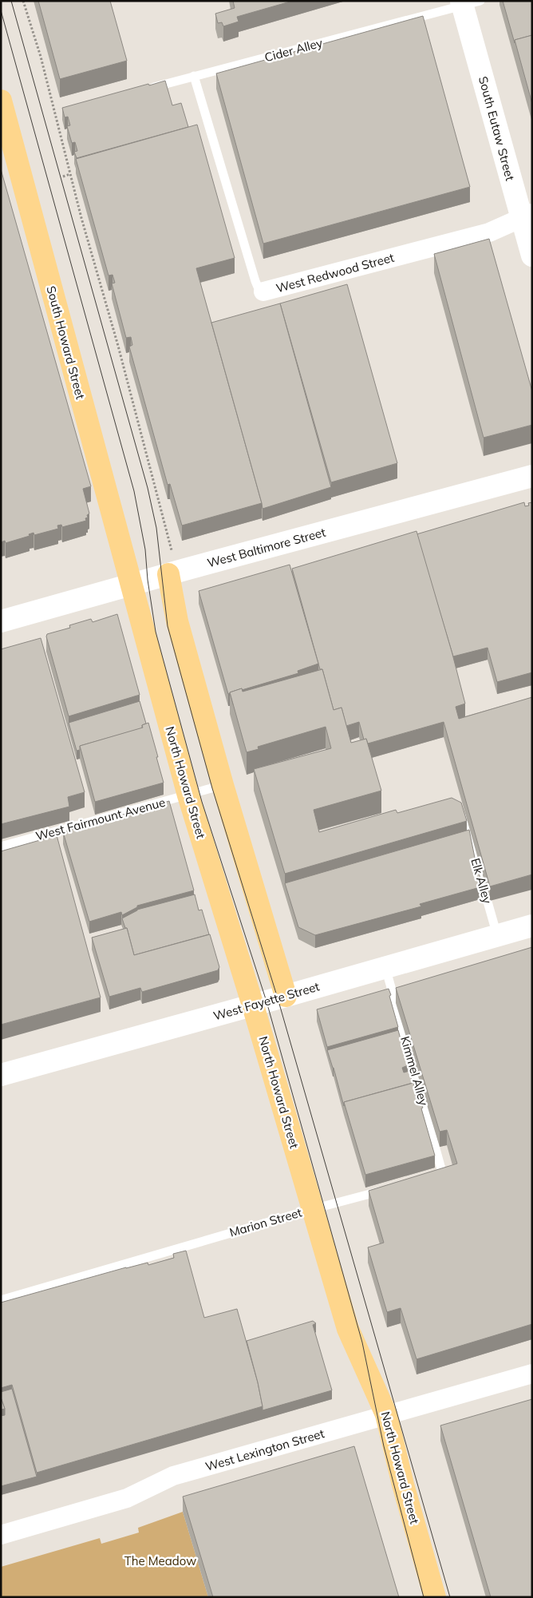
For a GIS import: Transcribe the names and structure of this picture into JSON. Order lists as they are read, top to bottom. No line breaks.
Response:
{"streets":{"main road":["South Eutaw Street","South Howard Street","West Baltimore Street","North Howard Street","West Fayette Street"],"street":["West Redwood Street","West Lexington Street"],"lane":["Cider Alley","West Fairmount Avenue","Elk Alley","Kimmel Alley","Marion Street"]},"crossings":[["Cider Alley","South Eutaw Street"],["Cider Alley","West Redwood Street"],["South Eutaw Street","West Redwood Street"],["South Howard Street","West Baltimore Street"],["South Howard Street","North Howard Street"],["West Baltimore Street","North Howard Street"],["North Howard Street","West Fairmount Avenue"],["North Howard Street","West Fayette Street"],["North Howard Street","Marion Street"],["North Howard Street","West Lexington Street"],["Elk Alley","West Fayette Street"],["West Fayette Street","Kimmel Alley"]],"parks":["The Meadow"]}
